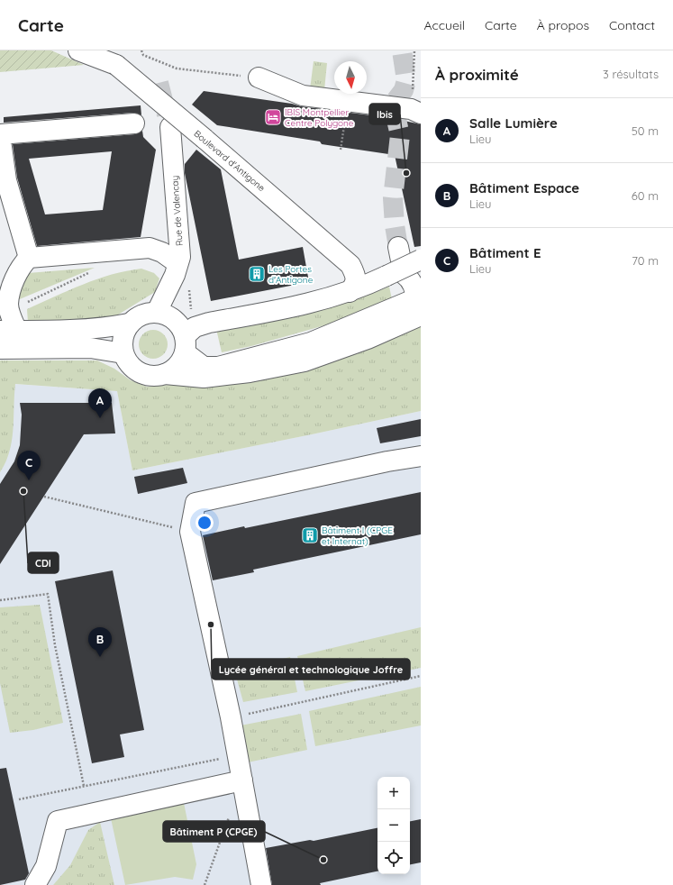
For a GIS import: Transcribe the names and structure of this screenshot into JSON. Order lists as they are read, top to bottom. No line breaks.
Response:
{"streets":{"street":["Boulevard d'Antigone","Rue de Valencay"]},"places":{"hotel":["IBIS Montpellier Centre Polygone"],"other":["Ibis","CDI","Lycée général et technologique Joffre","Bâtiment P (CPGE)"],"building":["Les Portes d'Antigone","Bâtiment I (CPGE et Internat)"]},"north":"bottom","page":{"header":"Carte","nav":["Accueil","Carte","À propos","Contact"],"heading":["À proximité","3 résultats"],"list":[{"mark":"A","name":"Salle Lumière","note":"Lieu","value":"50 m"},{"mark":"B","name":"Bâtiment Espace","note":"Lieu","value":"60 m"},{"mark":"C","name":"Bâtiment E","note":"Lieu","value":"70 m"}],"pins":["A","C","B"],"map_buttons":["+","−"]}}
